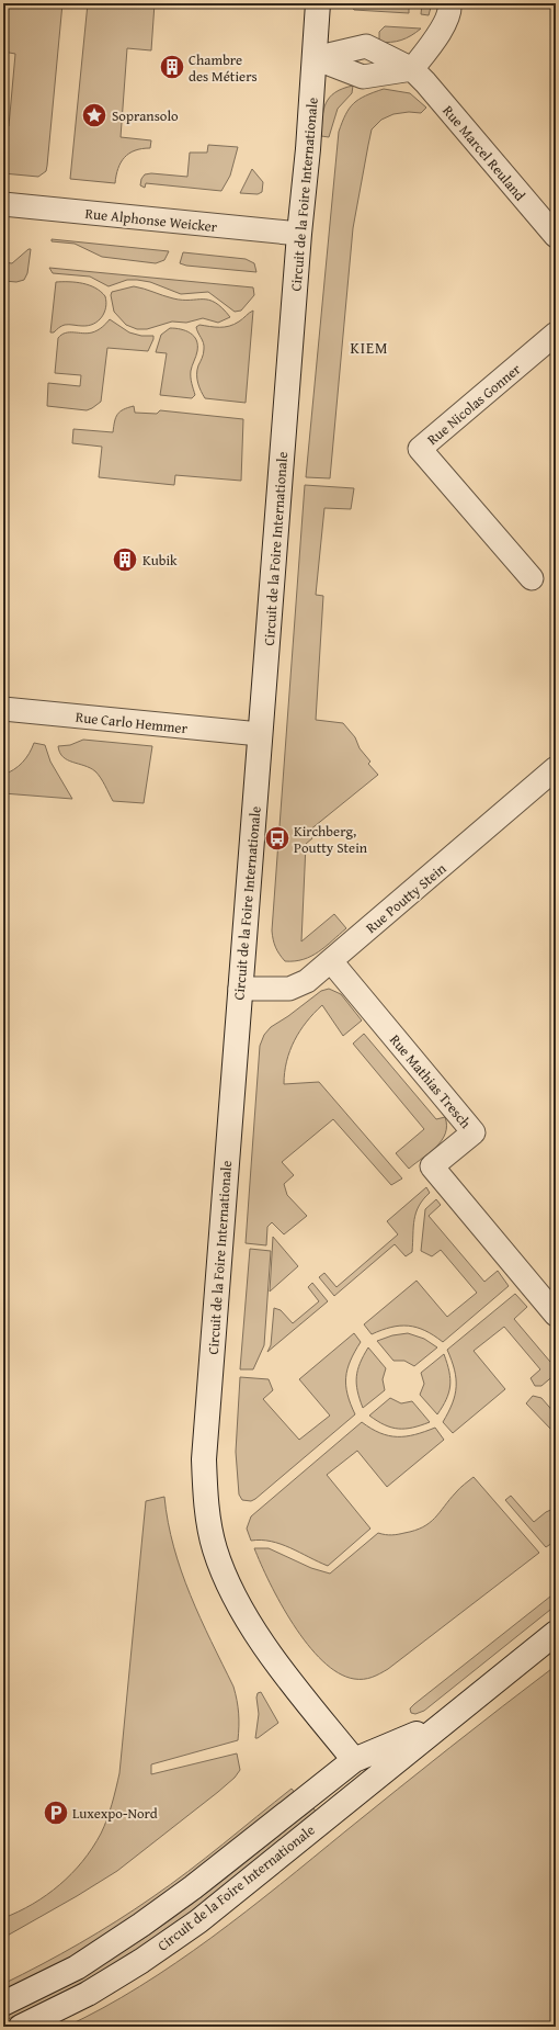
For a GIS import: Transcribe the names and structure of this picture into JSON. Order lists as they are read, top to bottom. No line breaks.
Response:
{"streets":{"street":["Rue Marcel Reuland","Circuit de la Foire Internationale","Rue Alphonse Weicker","Rue Nicolas Gonner","Rue Carlo Hemmer","Rue Poutty Stein","Rue Mathias Tresch"]},"crossings":[["Rue Marcel Reuland","Circuit de la Foire Internationale"],["Circuit de la Foire Internationale","Rue Alphonse Weicker"],["Circuit de la Foire Internationale","Rue Carlo Hemmer"],["Circuit de la Foire Internationale","Rue Poutty Stein"],["Rue Poutty Stein","Rue Mathias Tresch"]],"districts":["KIEM"],"places":{"building":["Chambre des Métiers","Kubik"],"place":["Sopransolo"],"bus stop":["Kirchberg, Poutty Stein"],"parking":["Luxexpo-Nord"]}}
